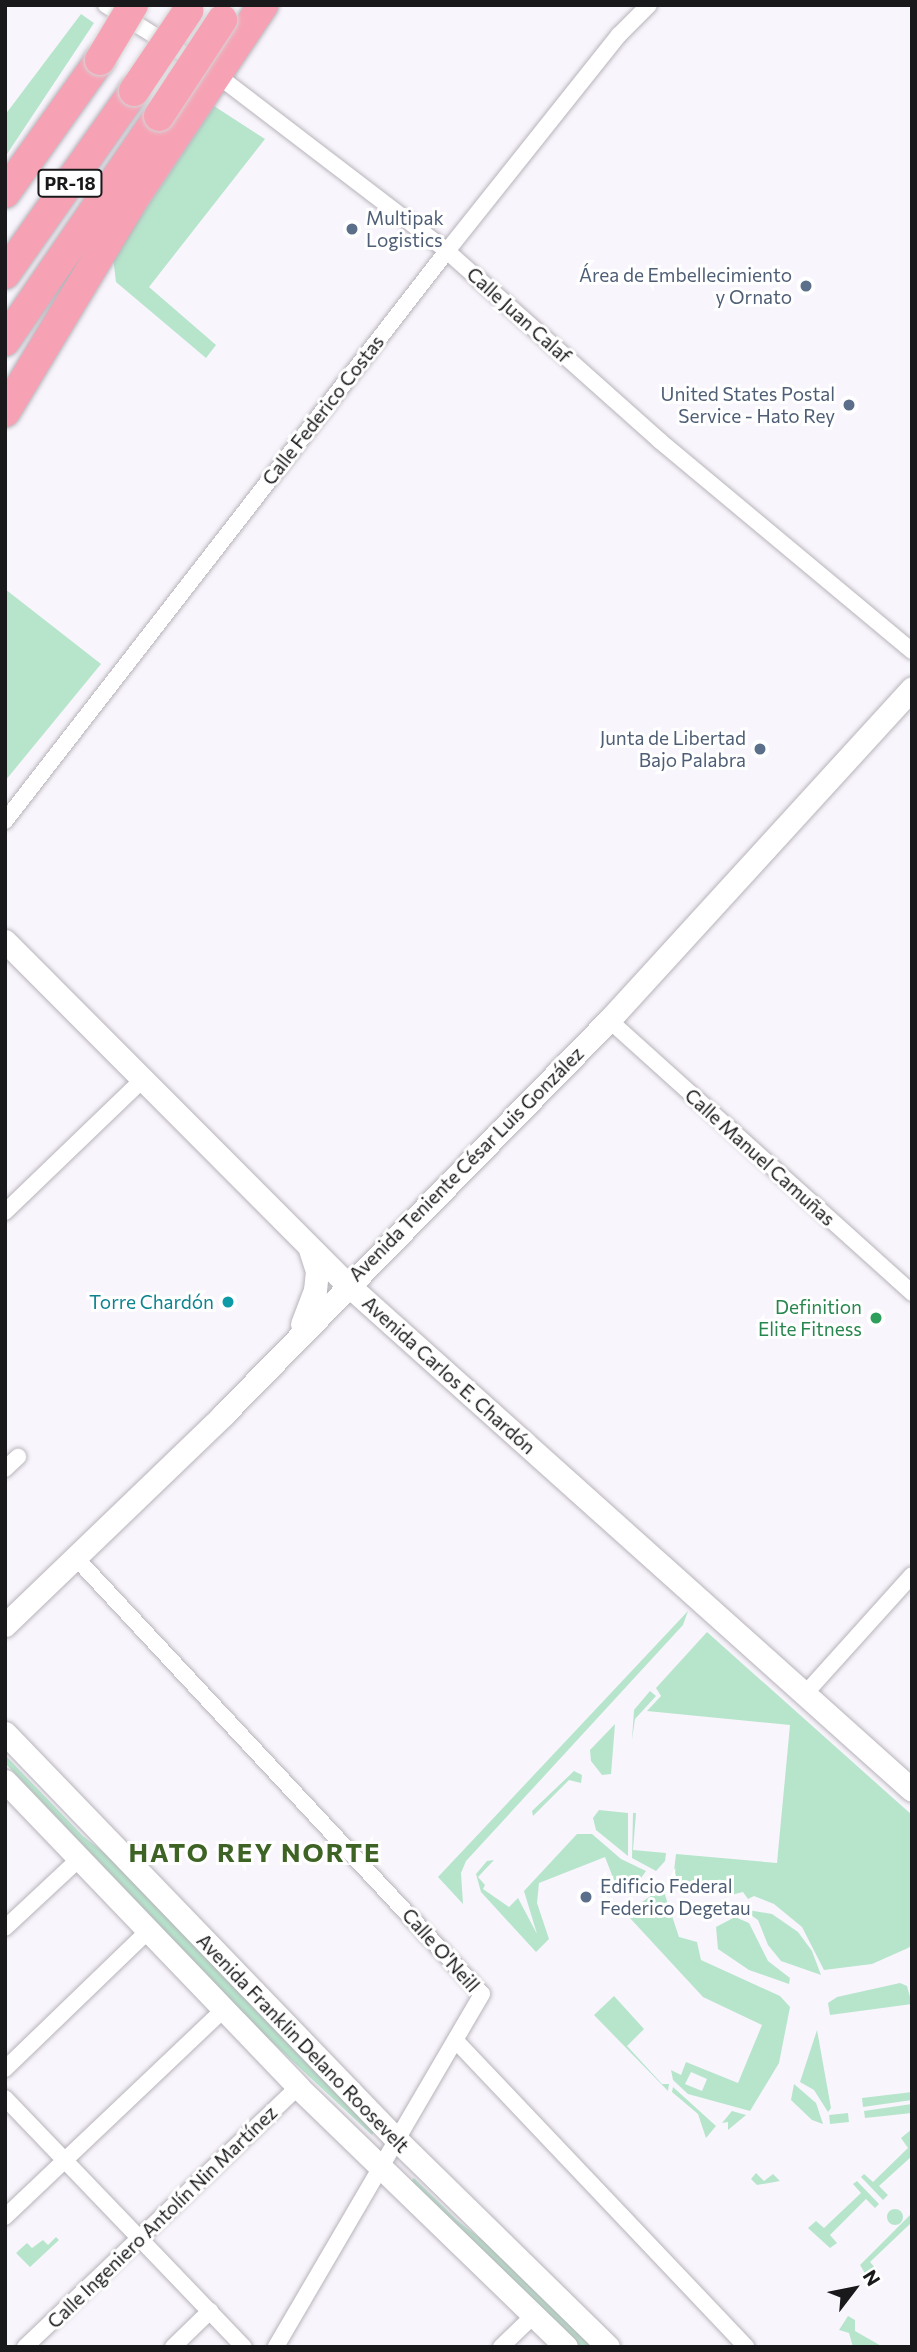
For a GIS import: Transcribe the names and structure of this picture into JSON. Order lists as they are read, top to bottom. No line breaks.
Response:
{"streets":{"highway":["PR-18"],"street":["Calle Juan Calaf","Calle Federico Costas","Calle Manuel Camuñas","Avenida Teniente César Luis González","Avenida Carlos E. Chardón","Calle O'Neill","Avenida Franklin Delano Roosevelt","Calle Ingeniero Antolín Nin Martínez"]},"crossings":[["Calle Juan Calaf","Calle Federico Costas"],["Calle Manuel Camuñas","Avenida Teniente César Luis González"],["Avenida Teniente César Luis González","Avenida Carlos E. Chardón"],["Avenida Teniente César Luis González","Calle O'Neill"],["Calle O'Neill","Avenida Franklin Delano Roosevelt"],["Avenida Franklin Delano Roosevelt","Calle Ingeniero Antolín Nin Martínez"]],"districts":["HATO REY NORTE"],"places":["Multipak Logistics","Área de Embellecimiento y Ornato","United States Postal Service - Hato Rey","Junta de Libertad Bajo Palabra","Torre Chardón","Definition Elite Fitness","Edificio Federal Federico Degetau"],"north":"top right"}
